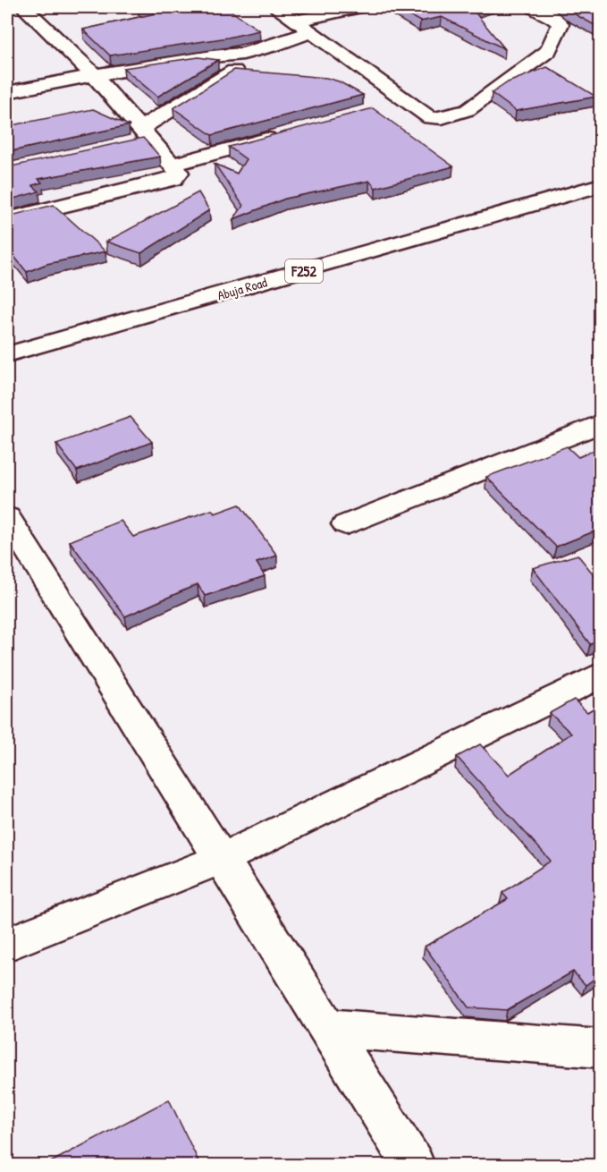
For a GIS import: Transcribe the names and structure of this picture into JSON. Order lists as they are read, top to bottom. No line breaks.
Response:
{"streets":{"street":["F252","Abuja Road"]}}
